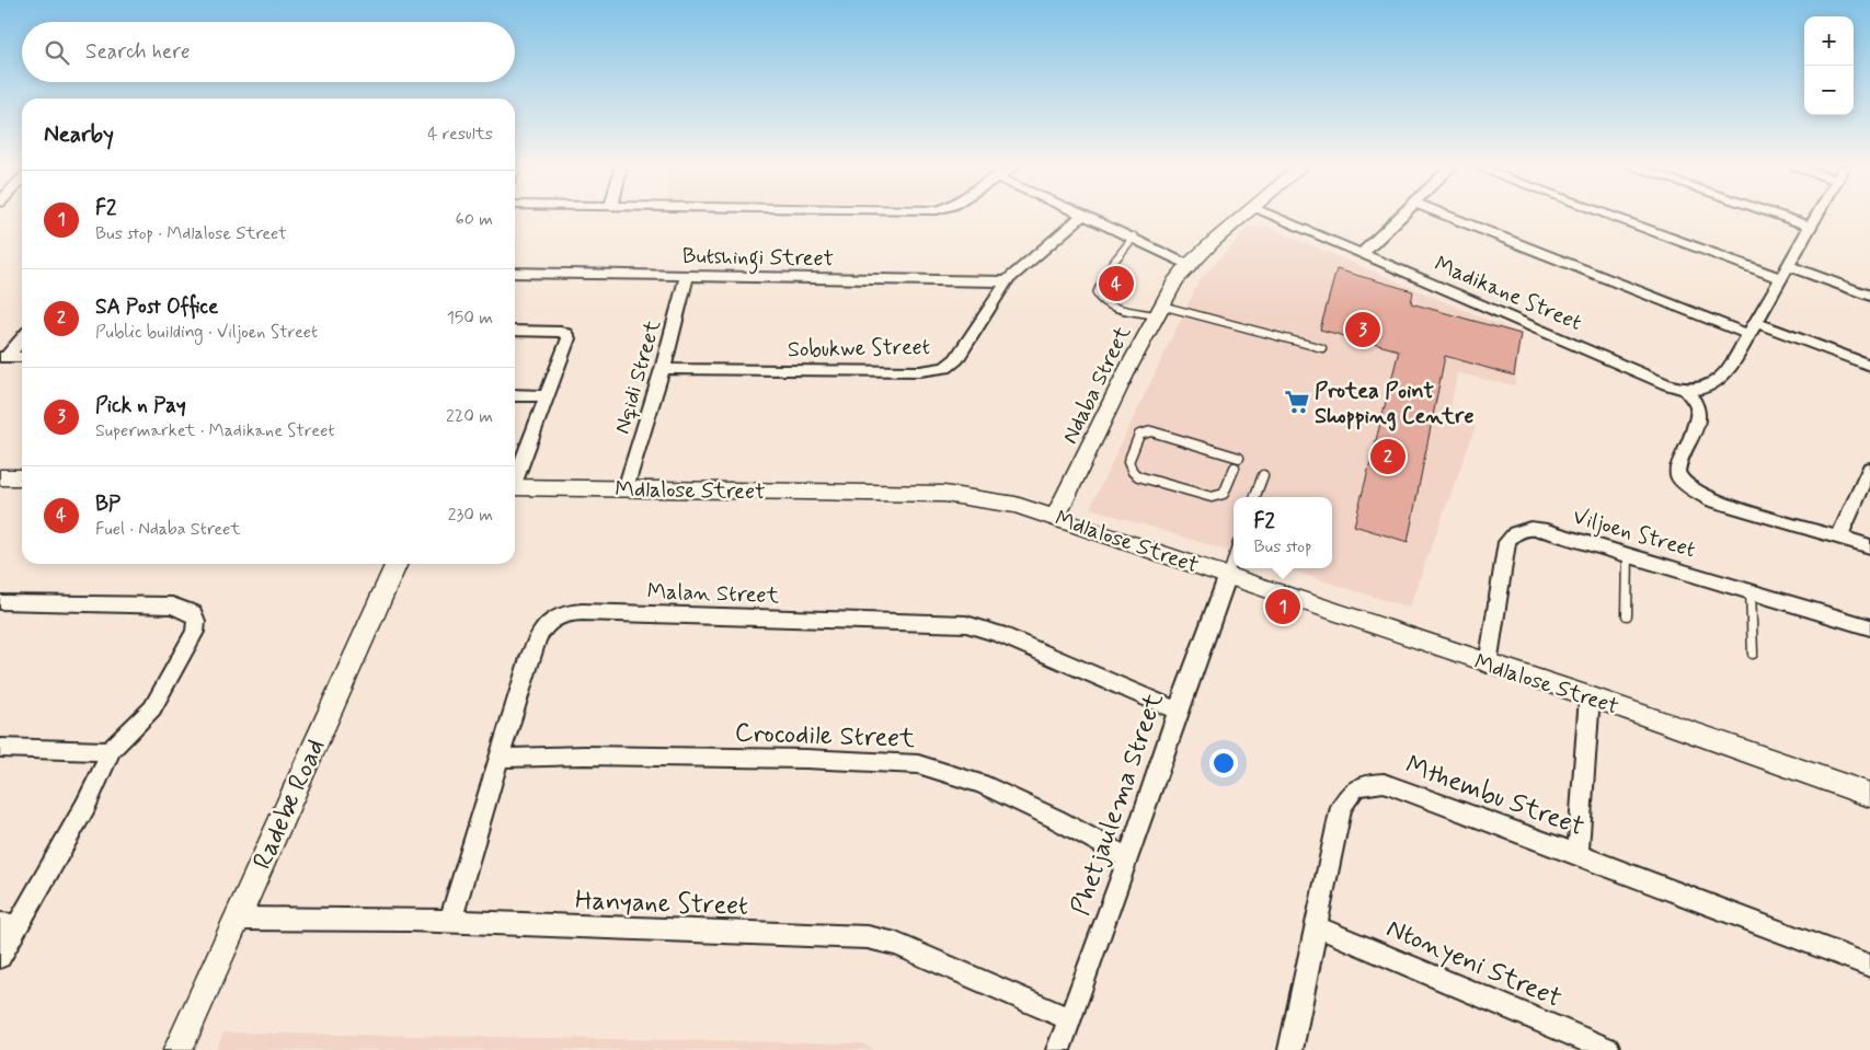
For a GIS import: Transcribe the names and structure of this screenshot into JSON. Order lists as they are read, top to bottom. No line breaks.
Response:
{"streets":{"street":["Butshingi Street","Madikane Street","Sobukwe Street","Nqidi Street","Ndaba Street","Mdlalose Street","Viljoen Street","Malan Street","Crocodile Street","Mthembu Street","Radebe Road","Phetjaulema Street","Hanyane Street","Ntonyeni Street"]},"crossings":[["Butshingi Street","Sobukwe Street"],["Butshingi Street","Nqidi Street"],["Sobukwe Street","Nqidi Street"],["Nqidi Street","Mdlalose Street"],["Ndaba Street","Mdlalose Street"],["Mdlalose Street","Viljoen Street"],["Mdlalose Street","Phetjaulema Street"],["Malan Street","Crocodile Street"],["Malan Street","Phetjaulema Street"],["Malan Street","Hanyane Street"],["Crocodile Street","Phetjaulema Street"],["Mthembu Street","Ntonyeni Street"],["Radebe Road","Hanyane Street"],["Phetjaulema Street","Hanyane Street"]],"places":{"supermarket":["Protea Point Shopping Centre"]},"page":{"map_buttons":["+","−"],"search":"Search here","heading":["Nearby","4 results"],"list":[{"mark":"1","name":"F2","note":"Bus stop · Mdlalose Street","value":"60 m"},{"mark":"2","name":"SA Post Office","note":"Public building · Viljoen Street","value":"150 m"},{"mark":"3","name":"Pick n Pay","note":"Supermarket · Madikane Street","value":"220 m"},{"mark":"4","name":"BP","note":"Fuel · Ndaba Street","value":"230 m"}],"pins":["4","3","2","1"],"popup":["F2","Bus stop"]}}
